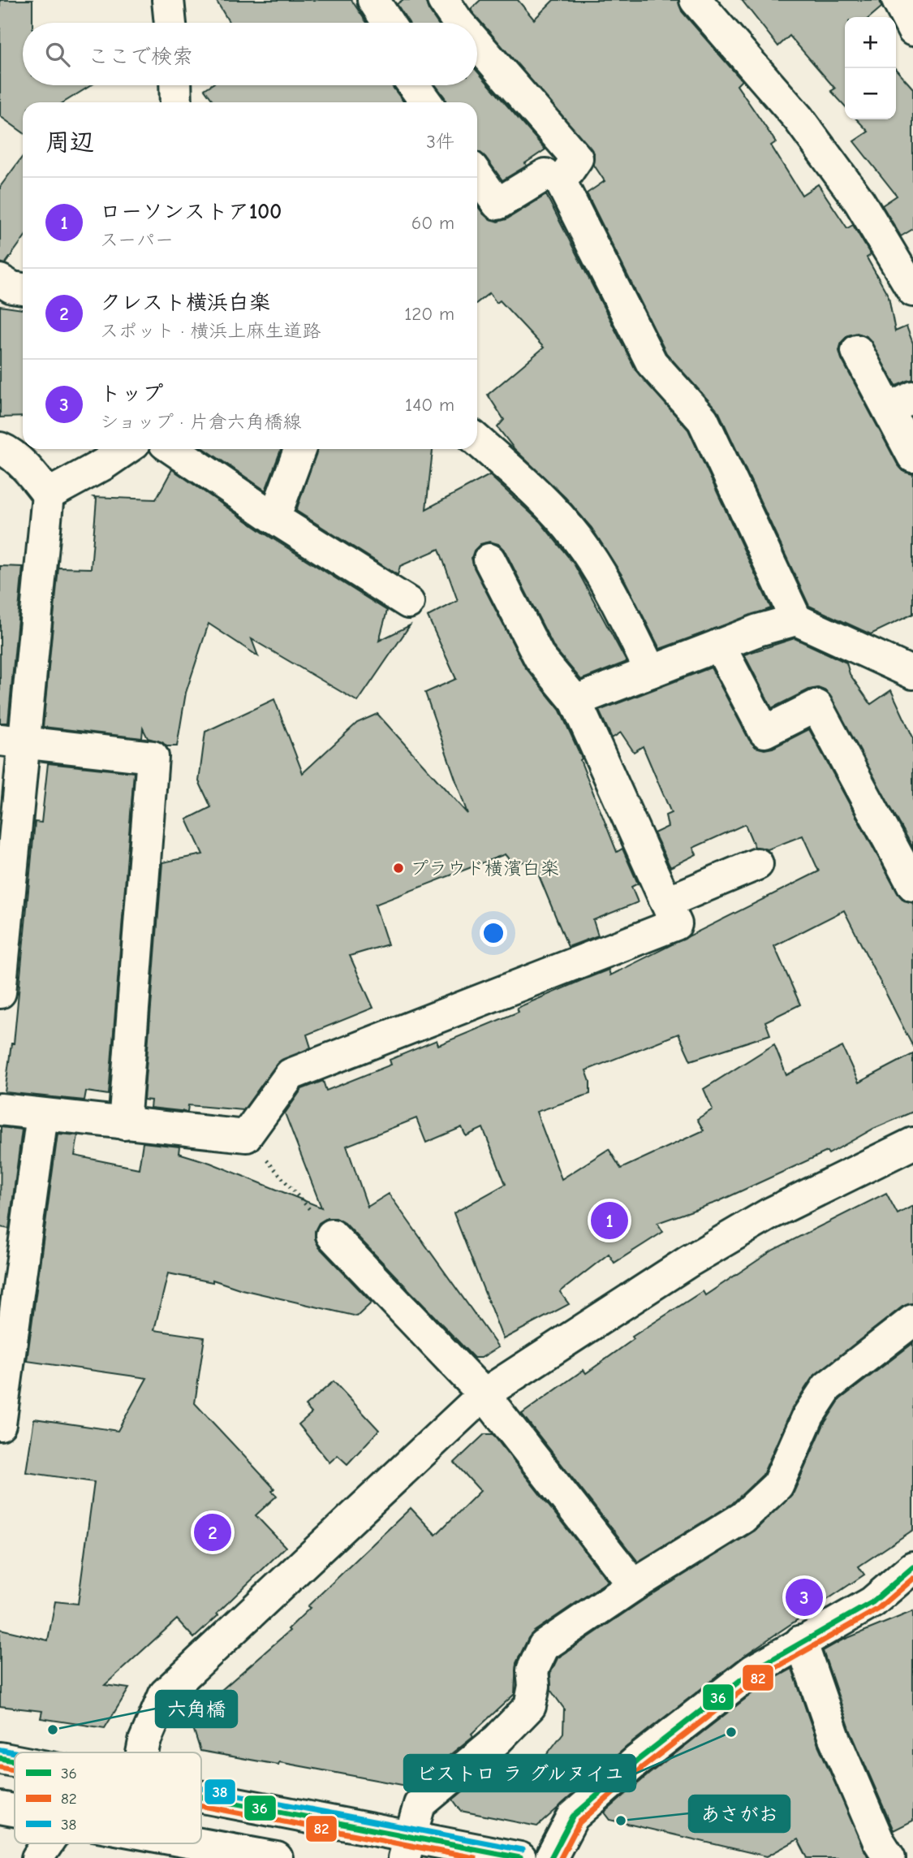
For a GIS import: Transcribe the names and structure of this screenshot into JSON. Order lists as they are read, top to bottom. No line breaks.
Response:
{"places":["プラウド横濱白楽","六角橋","ビストロ ラ グルヌイユ","あさがお"],"lines":["transit line 36","transit line 82","transit line 38"],"legend":["36","82","38"],"page":{"map_buttons":["+","−"],"search":"ここで検索","heading":["周辺","3件"],"list":[{"mark":"1","name":"ローソンストア100","note":"スーパー","value":"60 m"},{"mark":"2","name":"クレスト横浜白楽","note":"スポット · 横浜上麻生道路","value":"120 m"},{"mark":"3","name":"トップ","note":"ショップ · 片倉六角橋線","value":"140 m"}],"pins":["1","2","3"]}}
